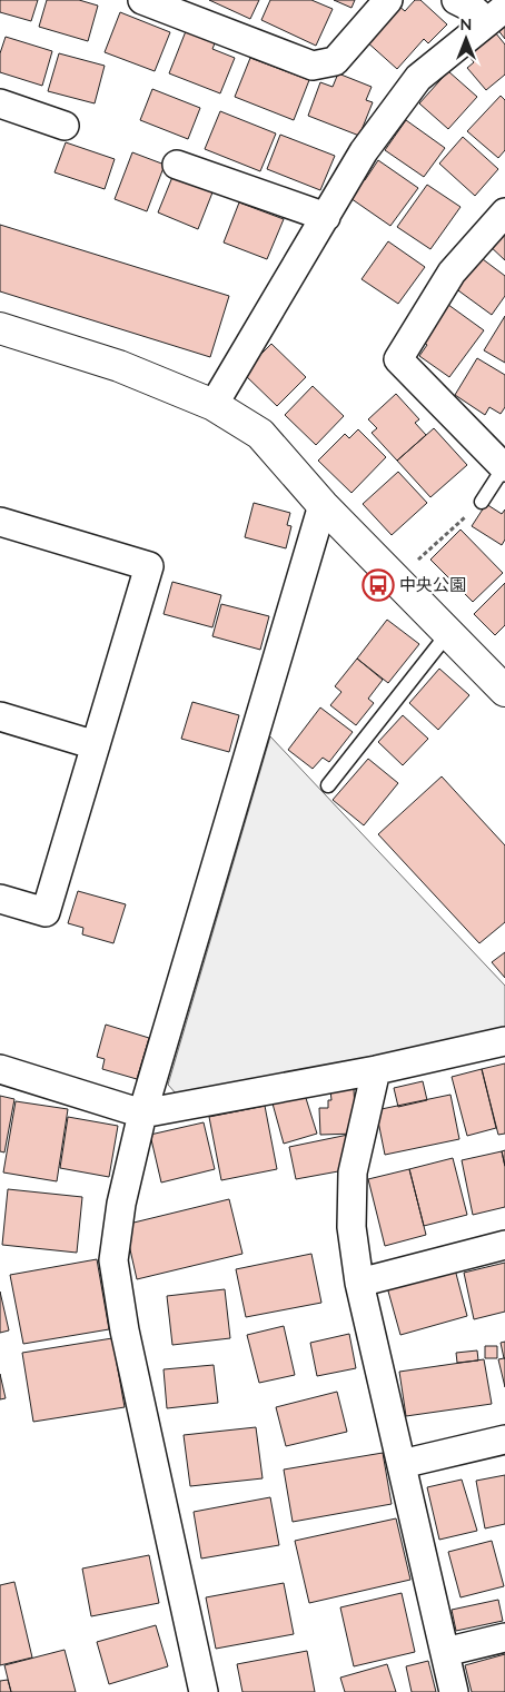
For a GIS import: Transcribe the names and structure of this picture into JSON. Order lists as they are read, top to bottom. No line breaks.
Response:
{"places":{"bus stop":["中央公園"]},"north":"top"}
